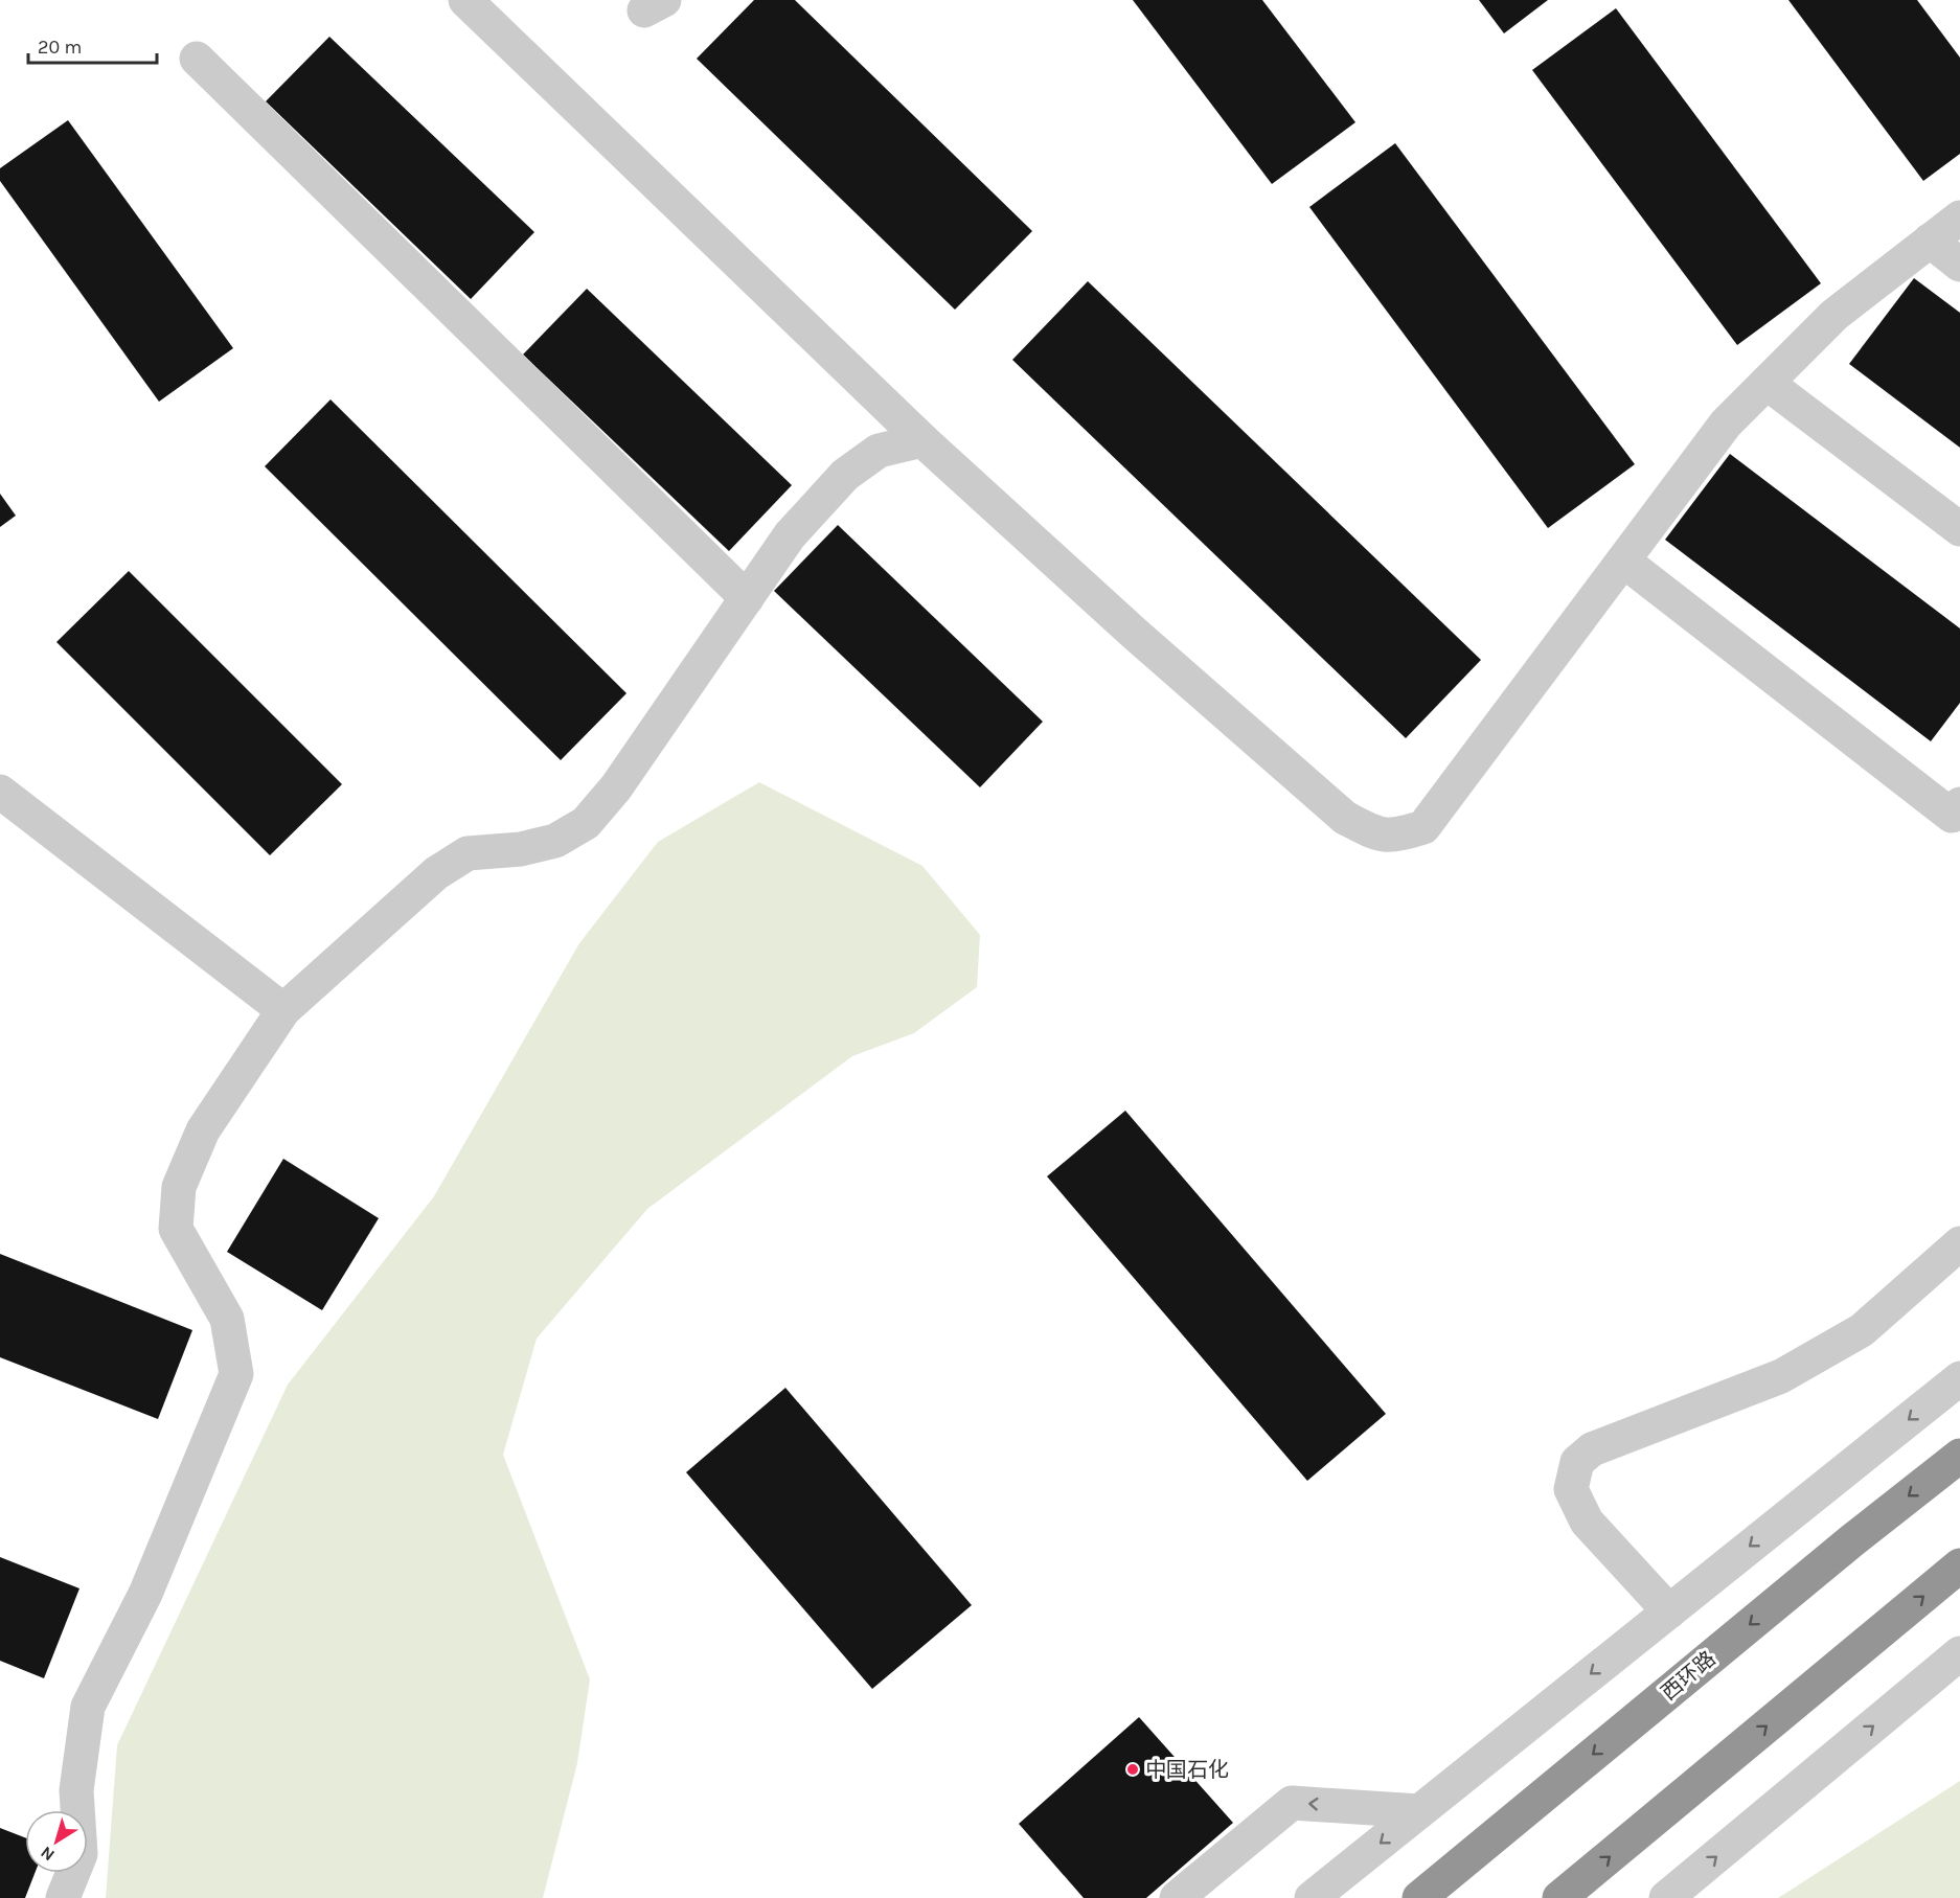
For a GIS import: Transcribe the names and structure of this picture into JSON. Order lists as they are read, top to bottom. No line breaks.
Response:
{"streets":{"highway":["西环路"]},"places":["中国石化"],"scale_bar":"20 m","north":"bottom left"}
